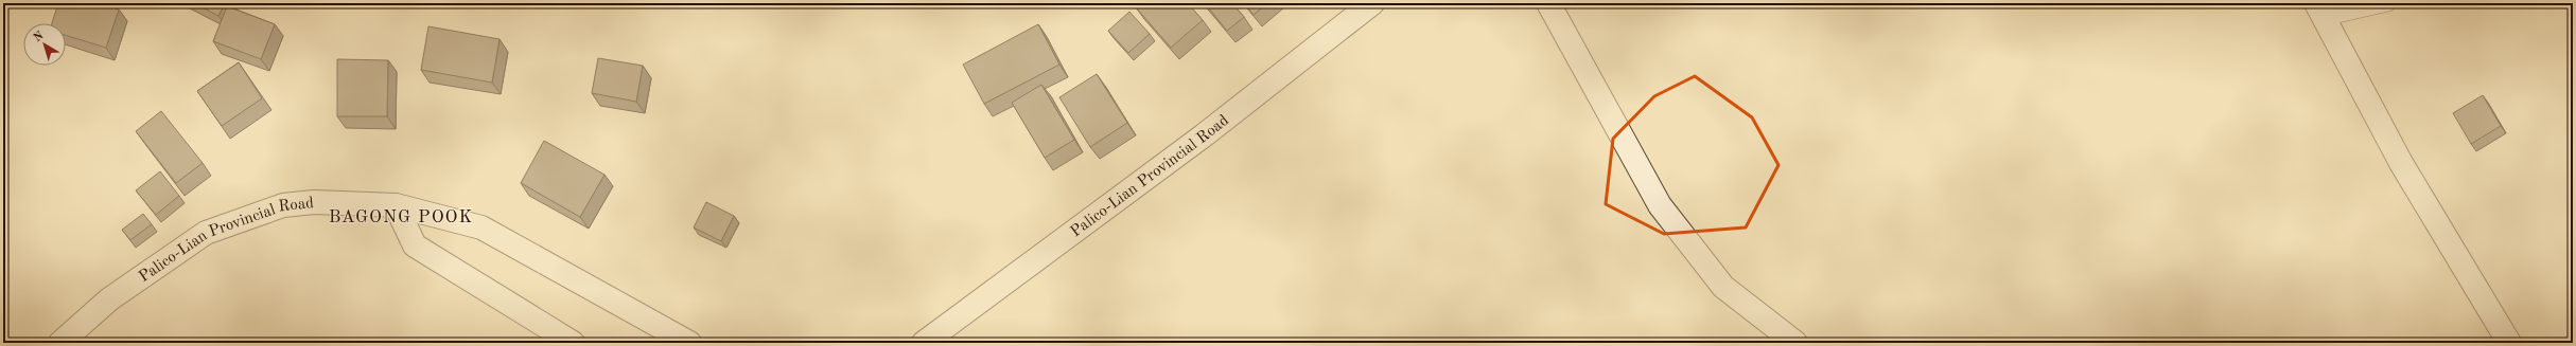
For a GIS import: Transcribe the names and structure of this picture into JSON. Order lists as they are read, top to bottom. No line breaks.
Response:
{"streets":{"street":["Palico-Lian Provincial Road"]},"districts":["BAGONG POOK"],"north":"top left"}
